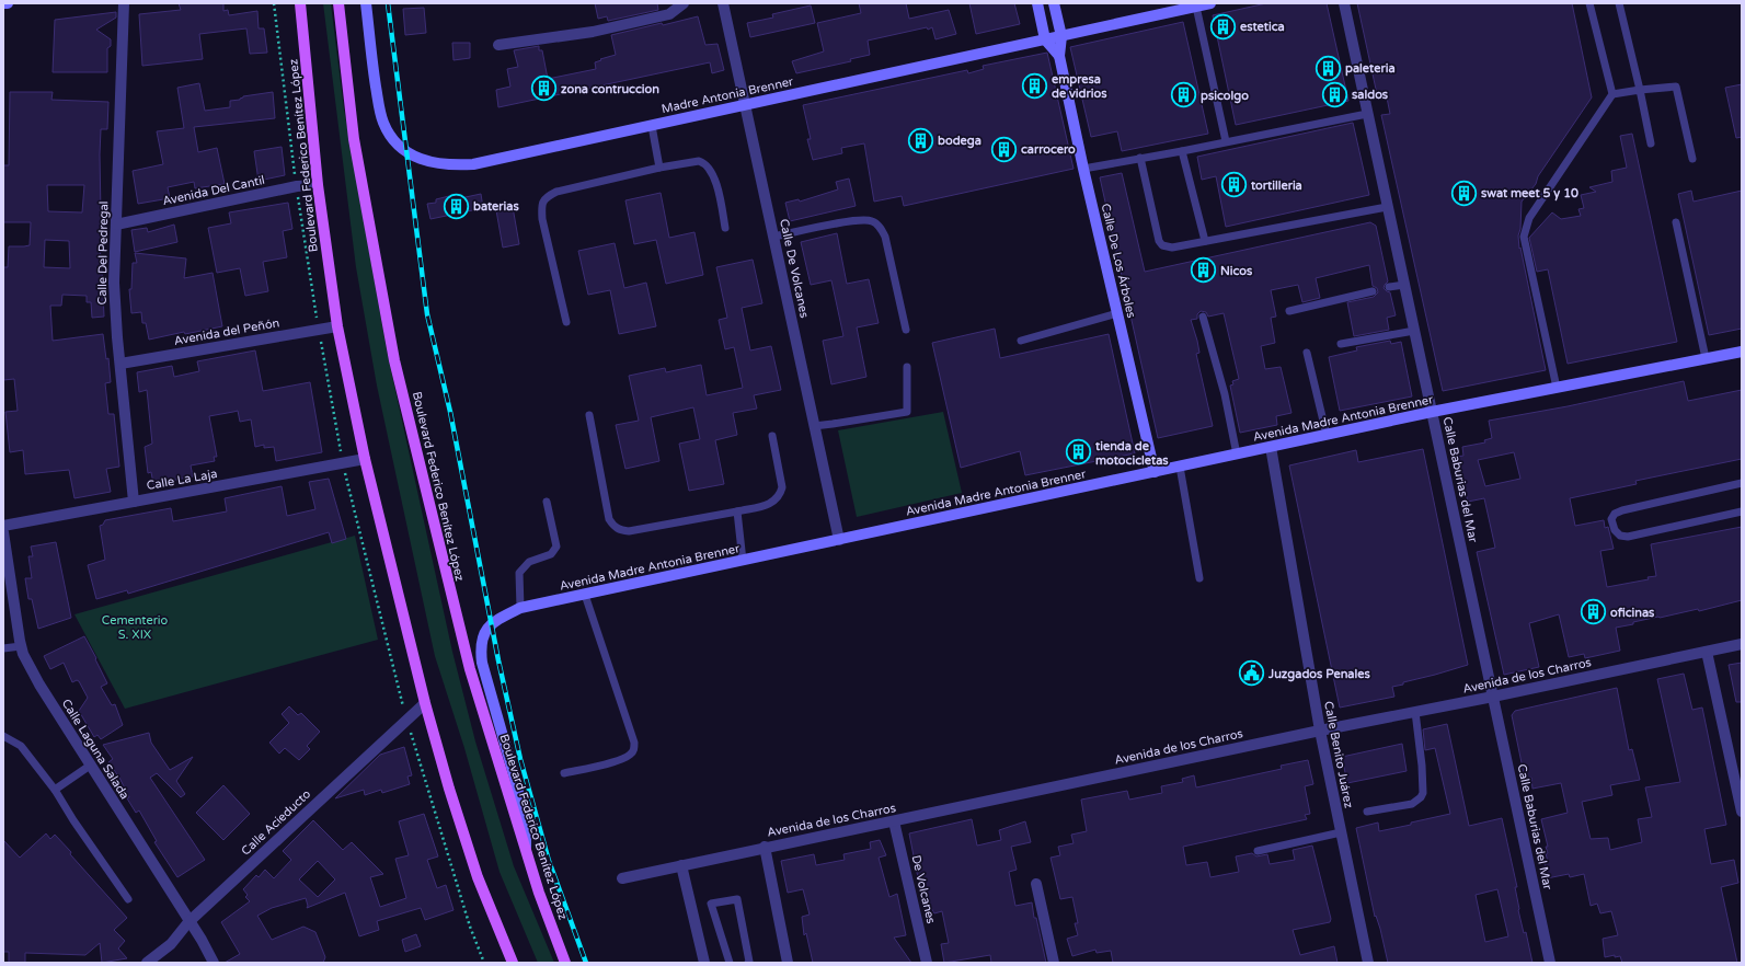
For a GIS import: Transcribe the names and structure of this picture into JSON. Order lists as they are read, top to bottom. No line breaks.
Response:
{"streets":{"main road":["Boulevard Federico Benítez López"],"street":["Madre Antonia Brenner","Avenida Del Cantil","Calle Del Pedregal","Calle De Los Árboles","Calle De Volcanes","Avenida del Peñón","Avenida Madre Antonia Brenner","Calle La Laja","Calle Baburias del Mar","Avenida de los Charros","Calle Laguna Salada","Calle Benito Juárez","Calle Acieducto","De Volcanes"]},"crossings":[["Madre Antonia Brenner","Calle De Los Árboles"],["Madre Antonia Brenner","Calle De Volcanes"],["Boulevard Federico Benítez López","Avenida Del Cantil"],["Boulevard Federico Benítez López","Avenida del Peñón"],["Boulevard Federico Benítez López","Avenida Madre Antonia Brenner"],["Boulevard Federico Benítez López","Calle La Laja"],["Boulevard Federico Benítez López","Calle Acieducto"],["Avenida Del Cantil","Calle Del Pedregal"],["Calle Del Pedregal","Avenida del Peñón"],["Calle Del Pedregal","Calle La Laja"],["Calle De Los Árboles","Avenida Madre Antonia Brenner"],["Calle De Volcanes","Avenida Madre Antonia Brenner"],["Avenida Madre Antonia Brenner","Calle Baburias del Mar"],["Avenida Madre Antonia Brenner","Calle Benito Juárez"],["Calle Baburias del Mar","Avenida de los Charros"],["Avenida de los Charros","Calle Benito Juárez"],["Avenida de los Charros","De Volcanes"],["Calle Laguna Salada","Calle Acieducto"]],"parks":["Cementerio S. XIX"],"places":{"building":["estetica","paleteria","empresa de vidrios","zona contruccion","saldos","psicolgo","bodega","carrocero","tortilleria","swat meet 5 y 10","baterias","Nicos","tienda de motocicletas","oficinas"],"public building":["Juzgados Penales"]}}
